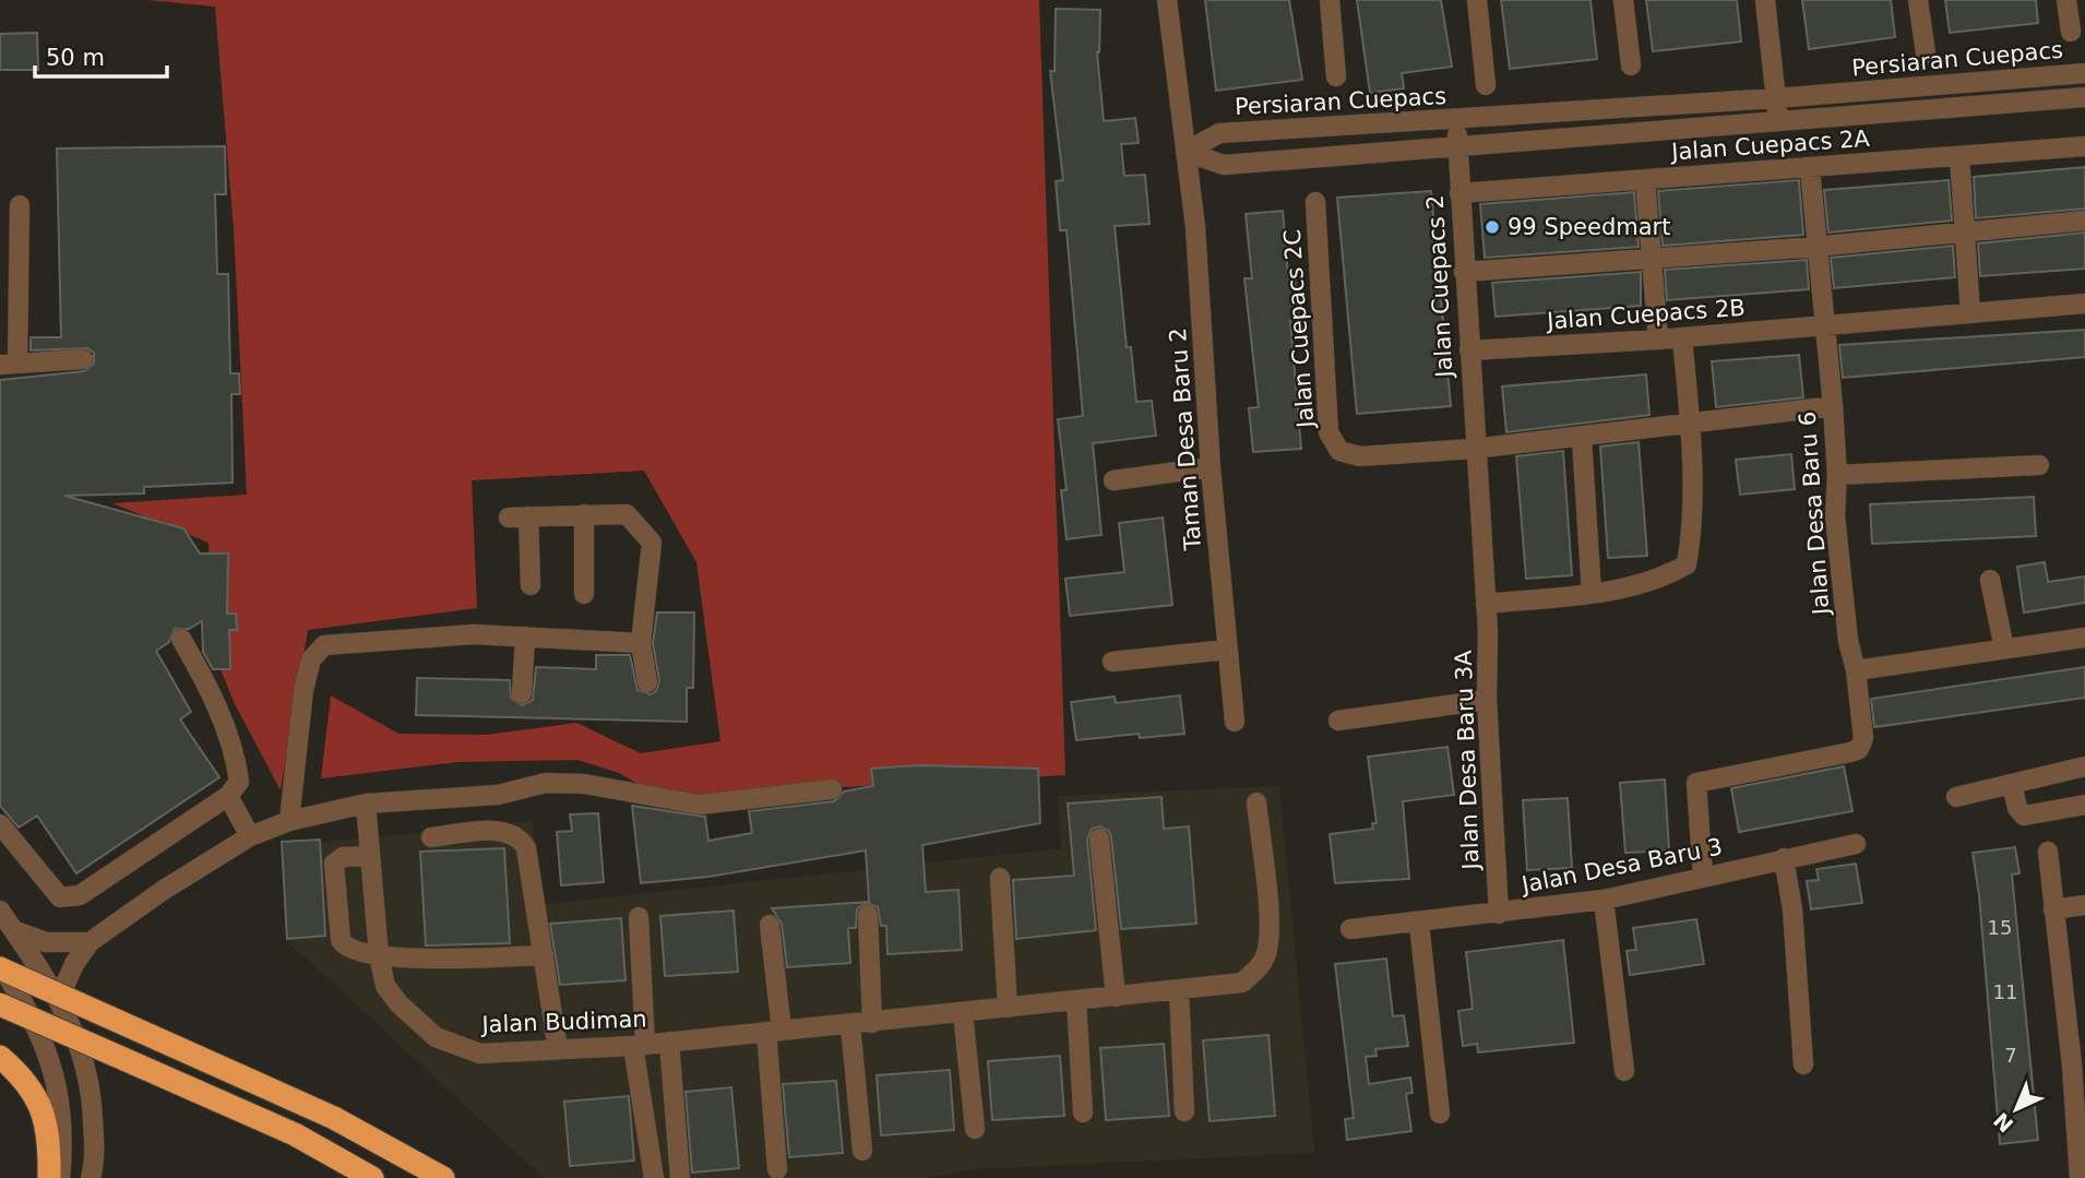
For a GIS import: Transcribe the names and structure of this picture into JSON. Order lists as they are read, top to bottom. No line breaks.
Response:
{"streets":{"street":["Persiaran Cuepacs","Jalan Cuepacs 2A","Jalan Cuepacs 2","Jalan Cuepacs 2B","Jalan Cuepacs 2C","Taman Desa Baru 2","Jalan Desa Baru 6","Jalan Desa Baru 3A","Jalan Desa Baru 3","Jalan Budiman"]},"crossings":[["Persiaran Cuepacs","Jalan Cuepacs 2"],["Persiaran Cuepacs","Taman Desa Baru 2"],["Jalan Cuepacs 2A","Jalan Cuepacs 2"],["Jalan Cuepacs 2A","Jalan Desa Baru 6"],["Jalan Cuepacs 2","Jalan Cuepacs 2B"],["Jalan Cuepacs 2","Jalan Cuepacs 2C"],["Jalan Cuepacs 2","Jalan Desa Baru 3A"],["Jalan Cuepacs 2B","Jalan Desa Baru 6"],["Jalan Cuepacs 2C","Jalan Desa Baru 6"],["Jalan Desa Baru 6","Jalan Desa Baru 3"],["Jalan Desa Baru 3A","Jalan Desa Baru 3"]],"places":["99 Speedmart"],"house_numbers":["15","11","7"],"scale_bar":"50 m","north":"bottom left"}
